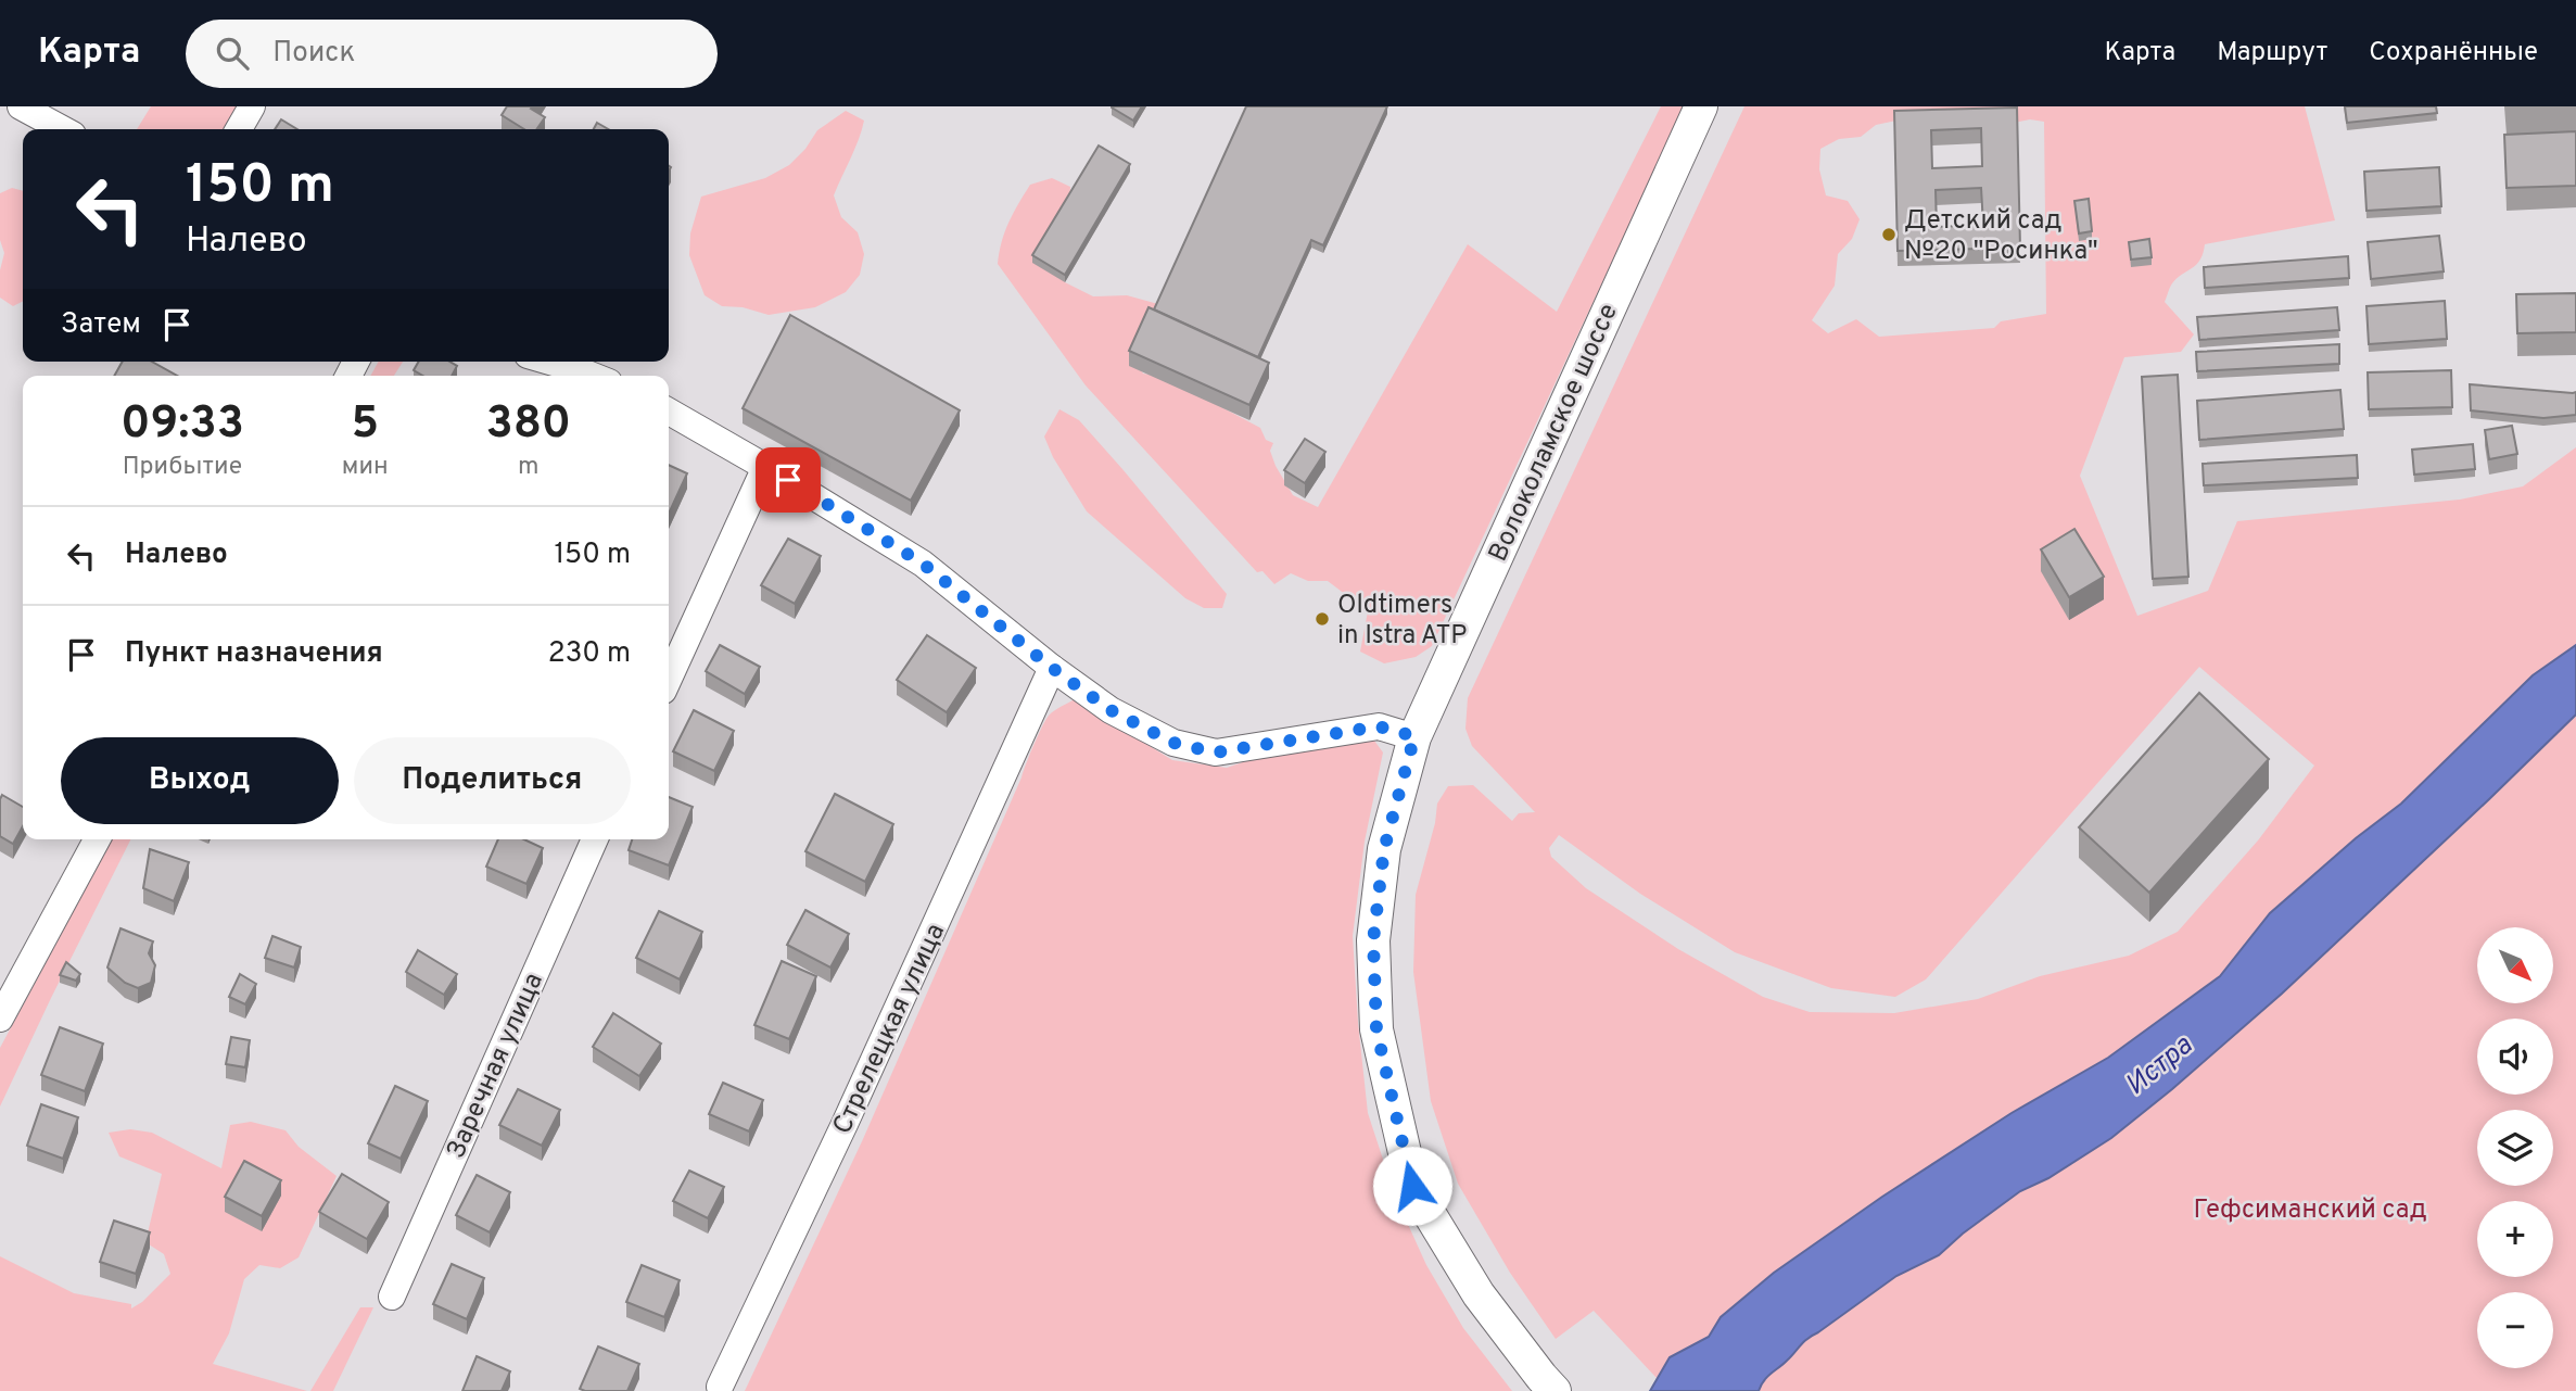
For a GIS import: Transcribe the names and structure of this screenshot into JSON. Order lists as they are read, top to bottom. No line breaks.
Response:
{"streets":{"main road":["Волоколамское шоссе"],"street":["Стрелецкая улица","Заречная улица"]},"water":["Истра"],"parks":["Гефсиманский сад"],"places":["Детский сад №20 \"Росинка\"","Oldtimers in Istra ATP"],"north":"bottom right","page":{"header":"Карта","search":"Поиск","nav":["Карта","Маршрут","Сохранённые"],"turn":["150 m","Налево"],"then":"Затем","eta":["09:33","Прибытие","5","мин","380","m"],"list":[{"name":"Налево","value":"150 m"},{"name":"Пункт назначения","value":"230 m"}],"buttons":["Выход","Поделиться"],"map_buttons":["+","−"]}}
